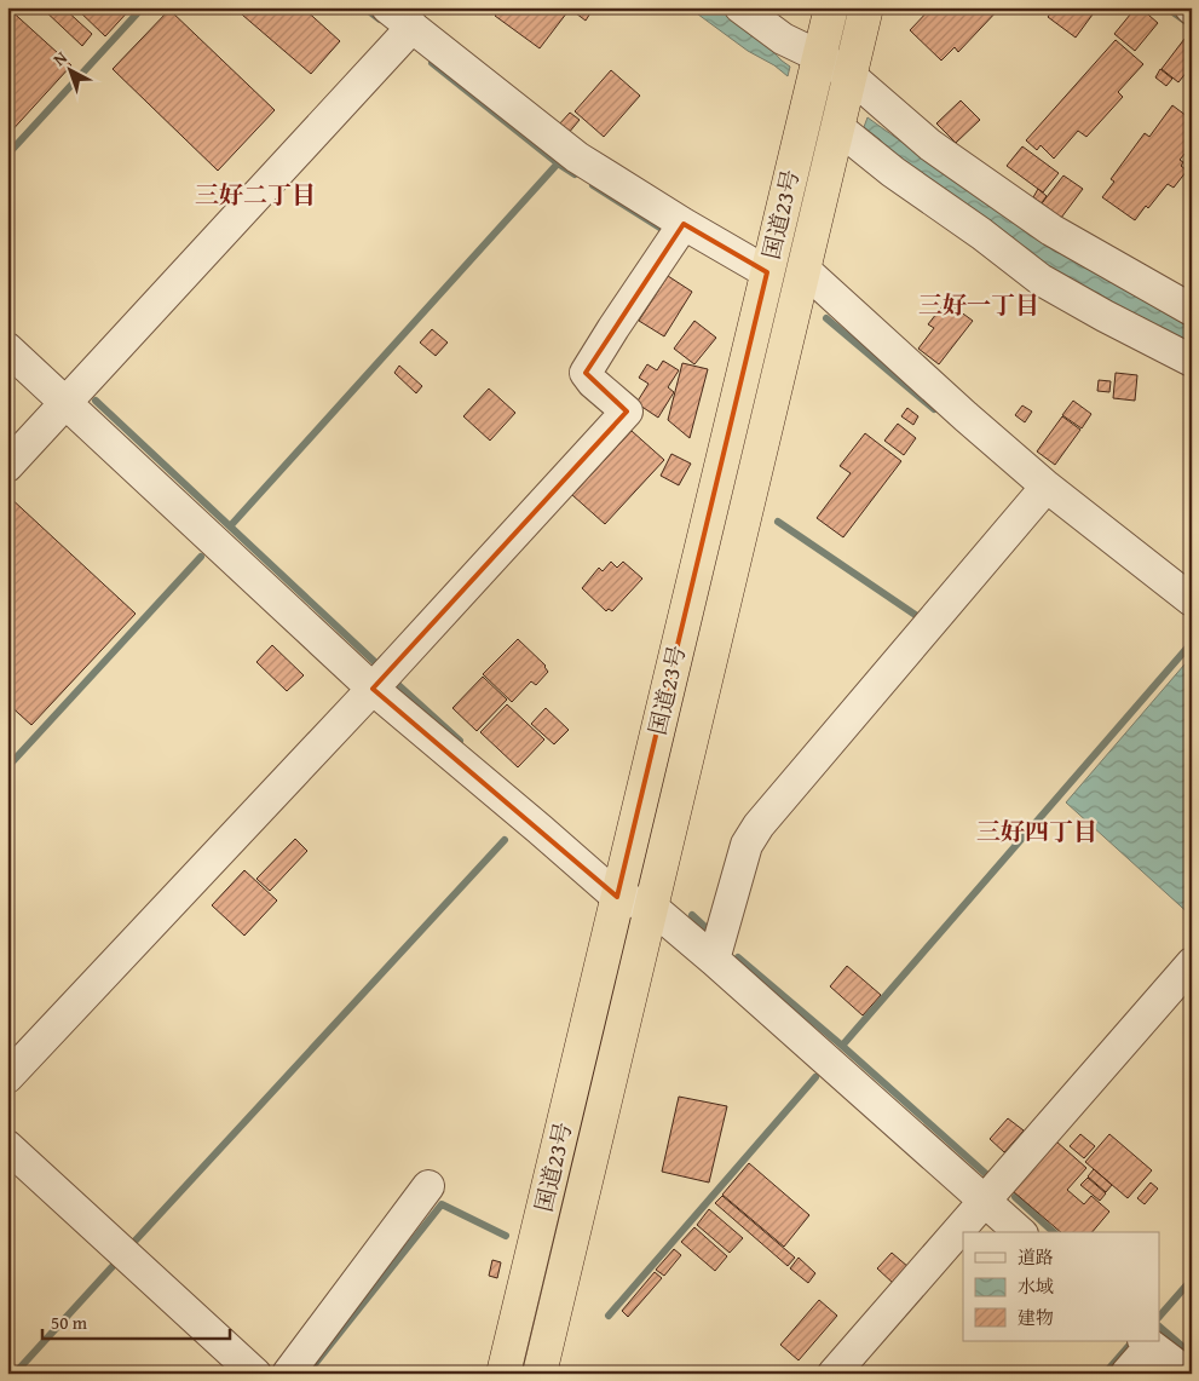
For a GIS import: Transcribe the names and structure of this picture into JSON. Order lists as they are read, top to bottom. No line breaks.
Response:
{"streets":{"highway":["国道23号"]},"districts":["三好二丁目","三好一丁目","三好四丁目"],"legend":["道路","水域","建物"],"scale_bar":"50 m","north":"top left"}
